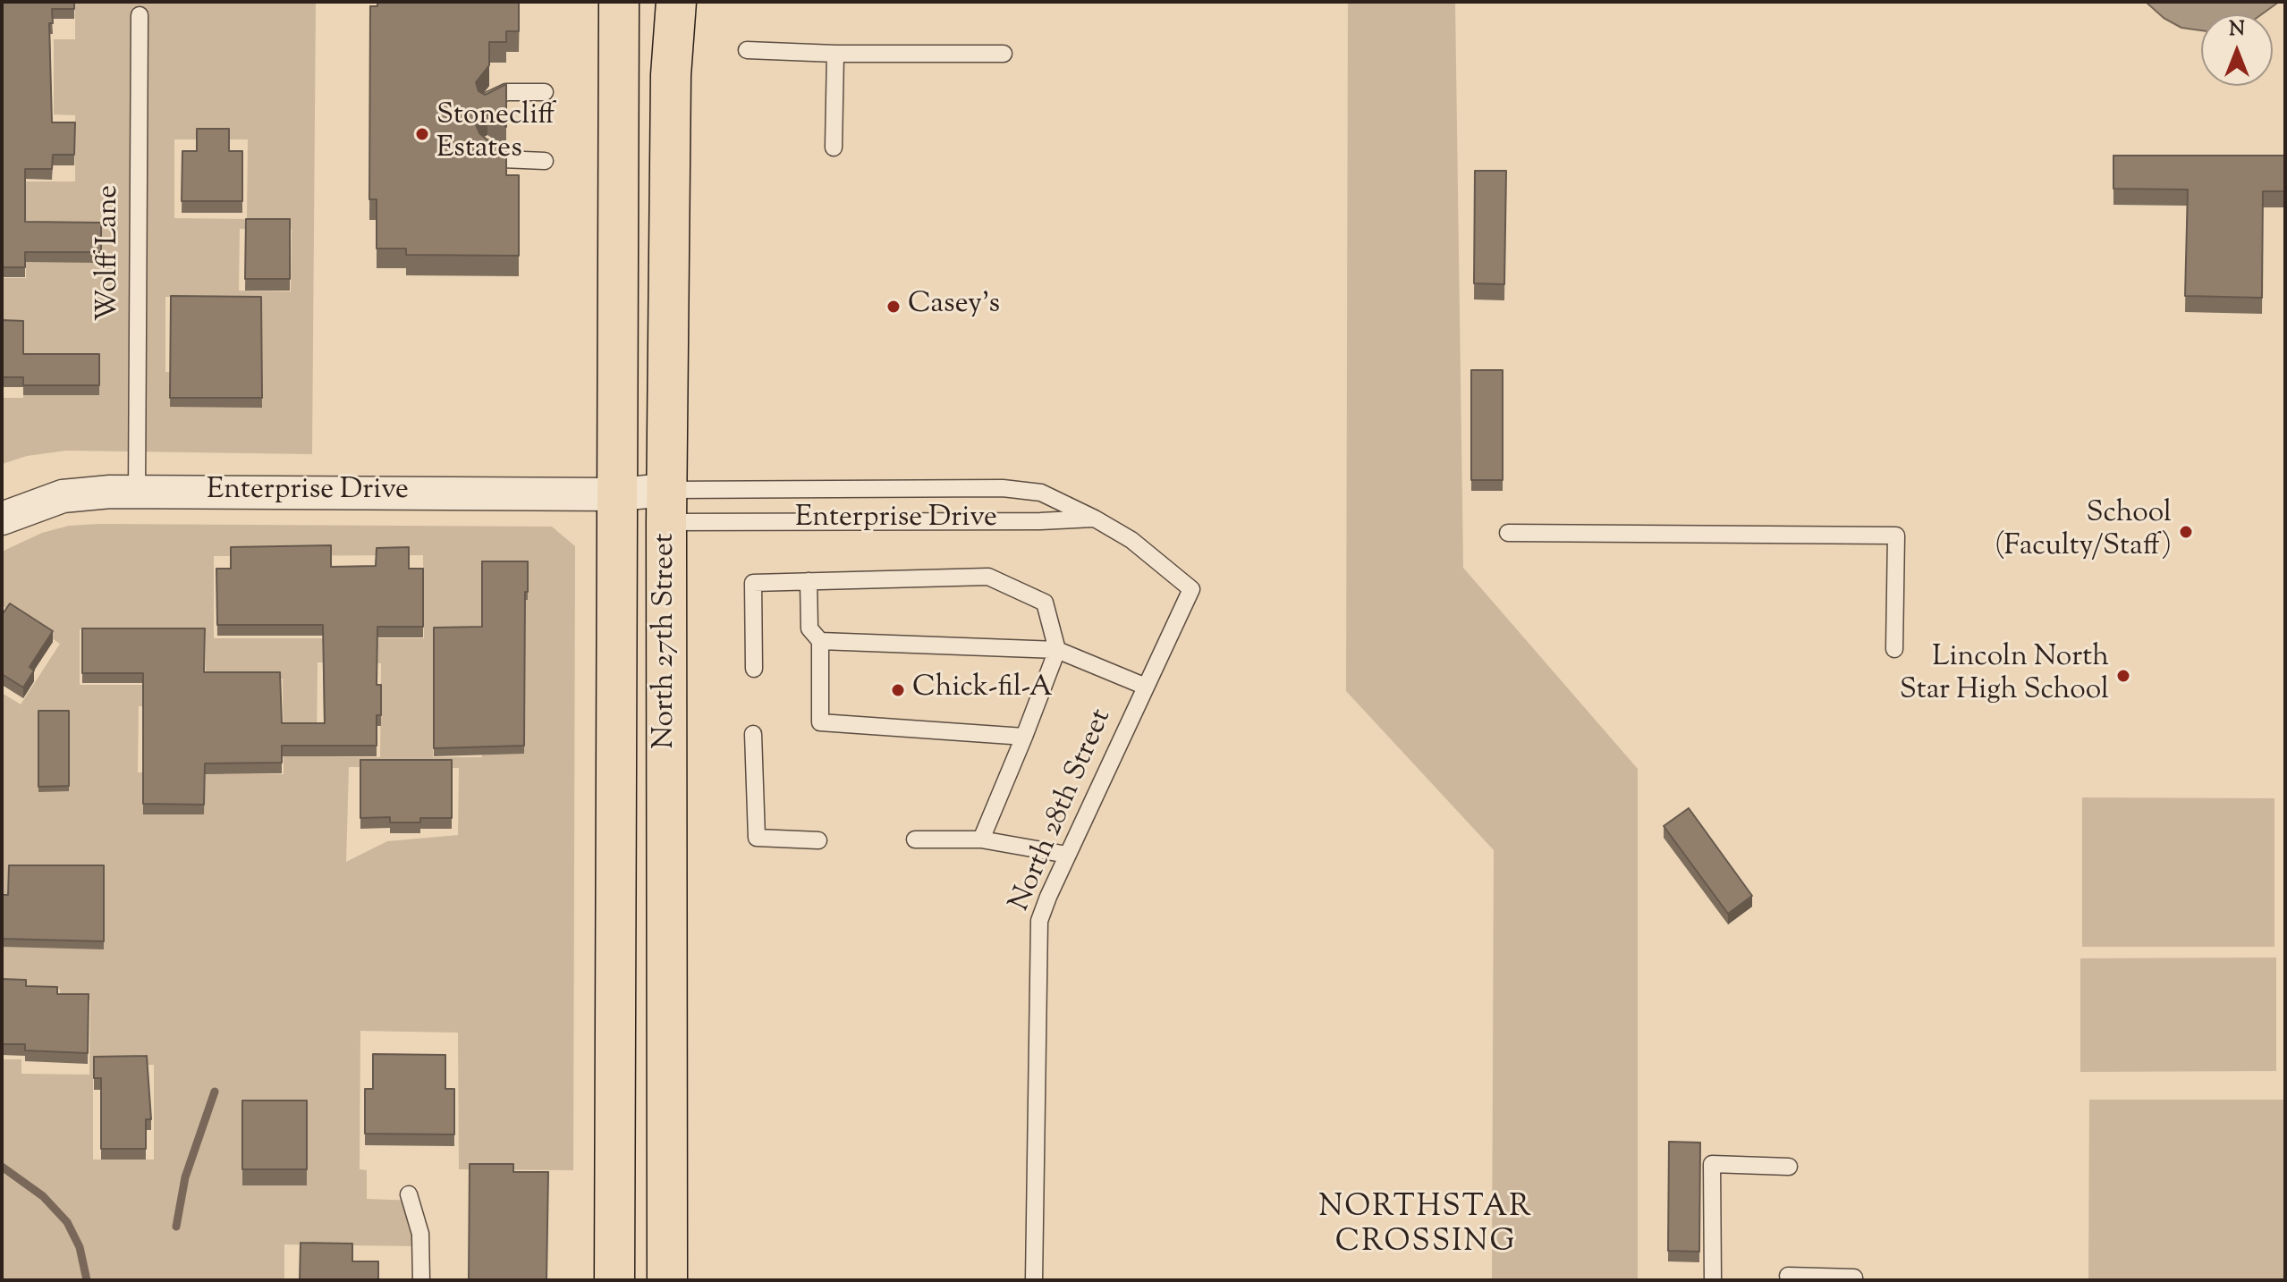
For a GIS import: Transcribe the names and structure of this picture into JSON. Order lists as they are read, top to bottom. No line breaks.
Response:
{"streets":{"main road":["North 27th Street"],"street":["Enterprise Drive"],"lane":["Wolff Lane","North 28th Street"]},"crossings":[["Wolff Lane","Enterprise Drive"],["Enterprise Drive","North 27th Street"],["Enterprise Drive","North 28th Street"]],"districts":["NORTHSTAR CROSSING"],"places":["Stonecliff Estates","Casey's","School (Faculty/Staff)","Lincoln North Star High School","Chick-fil-A"],"north":"top"}
